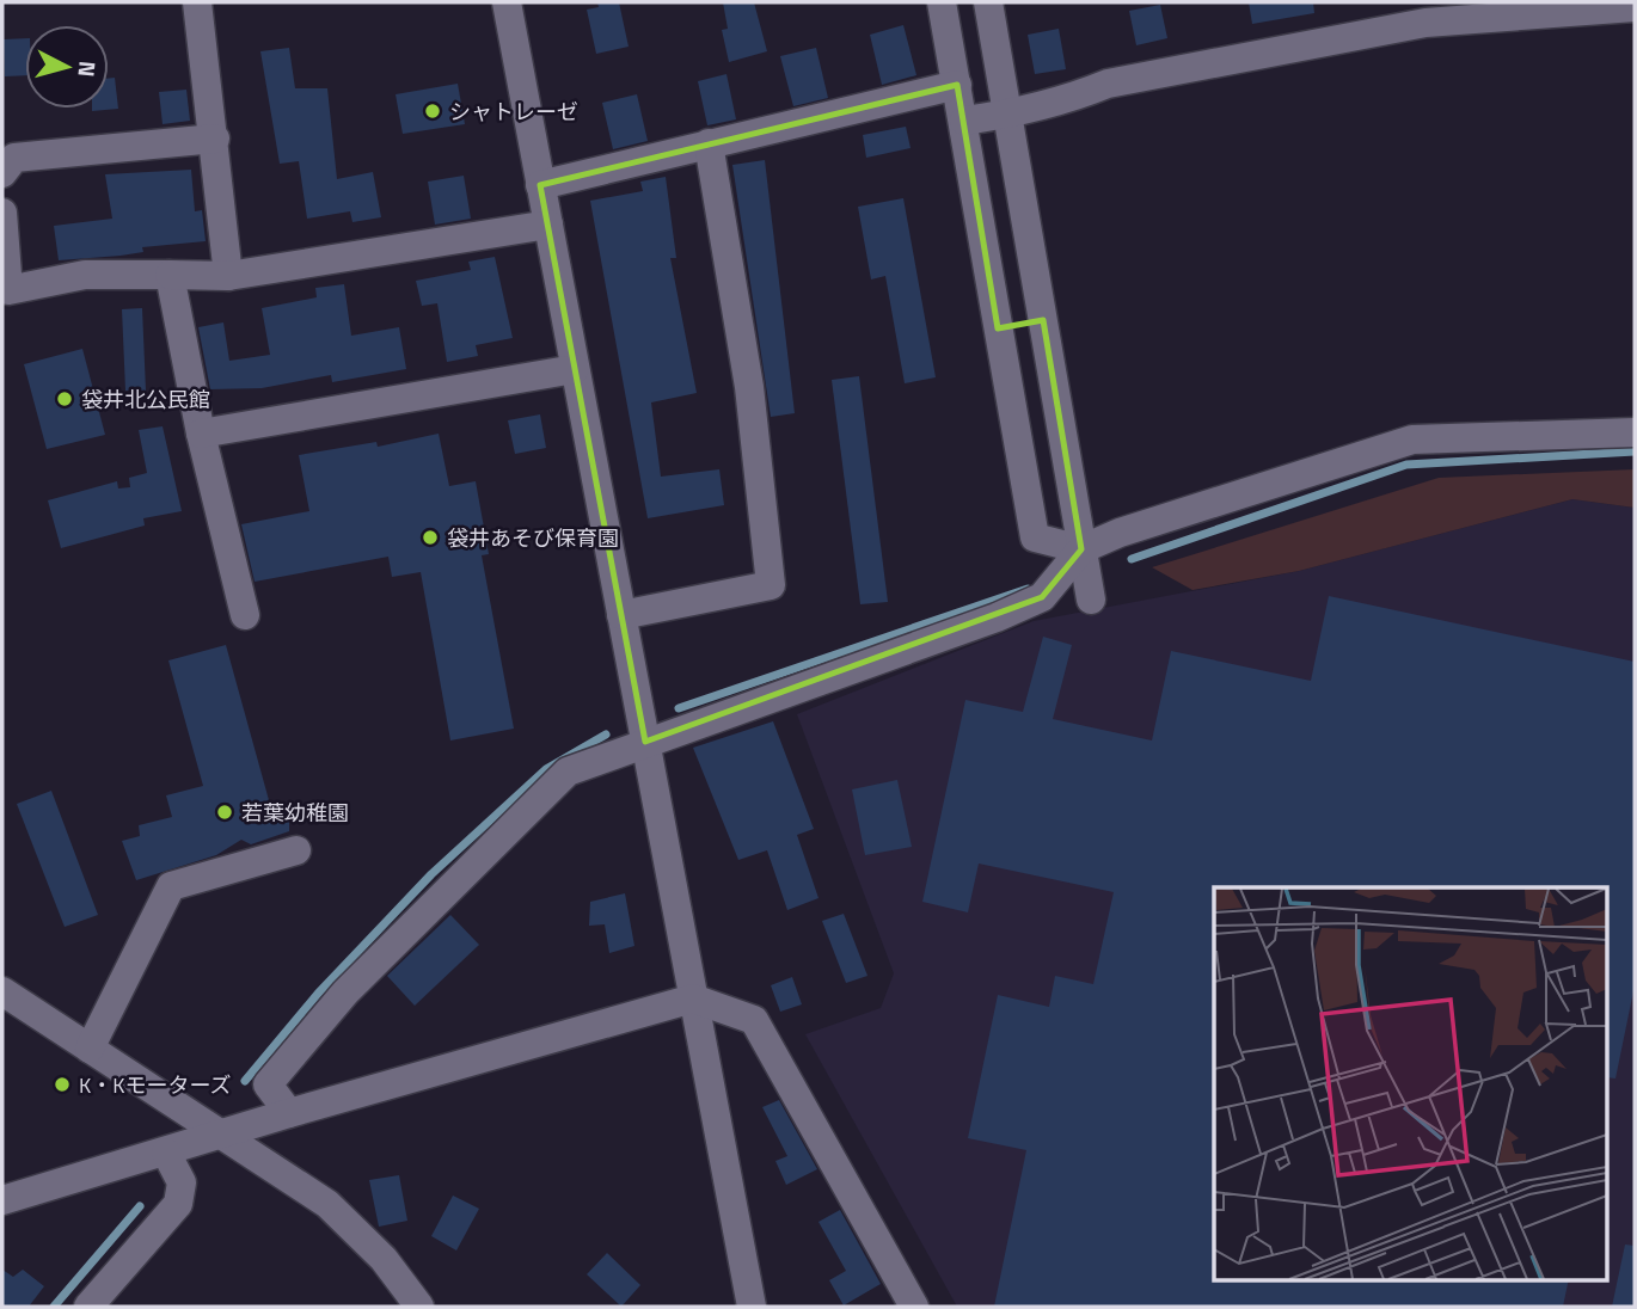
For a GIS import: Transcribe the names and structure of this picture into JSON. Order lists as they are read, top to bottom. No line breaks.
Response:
{"places":["シャトレーゼ","袋井北公民館","袋井あそび保育園","若葉幼稚園","K・Kモーターズ"],"north":"right"}
